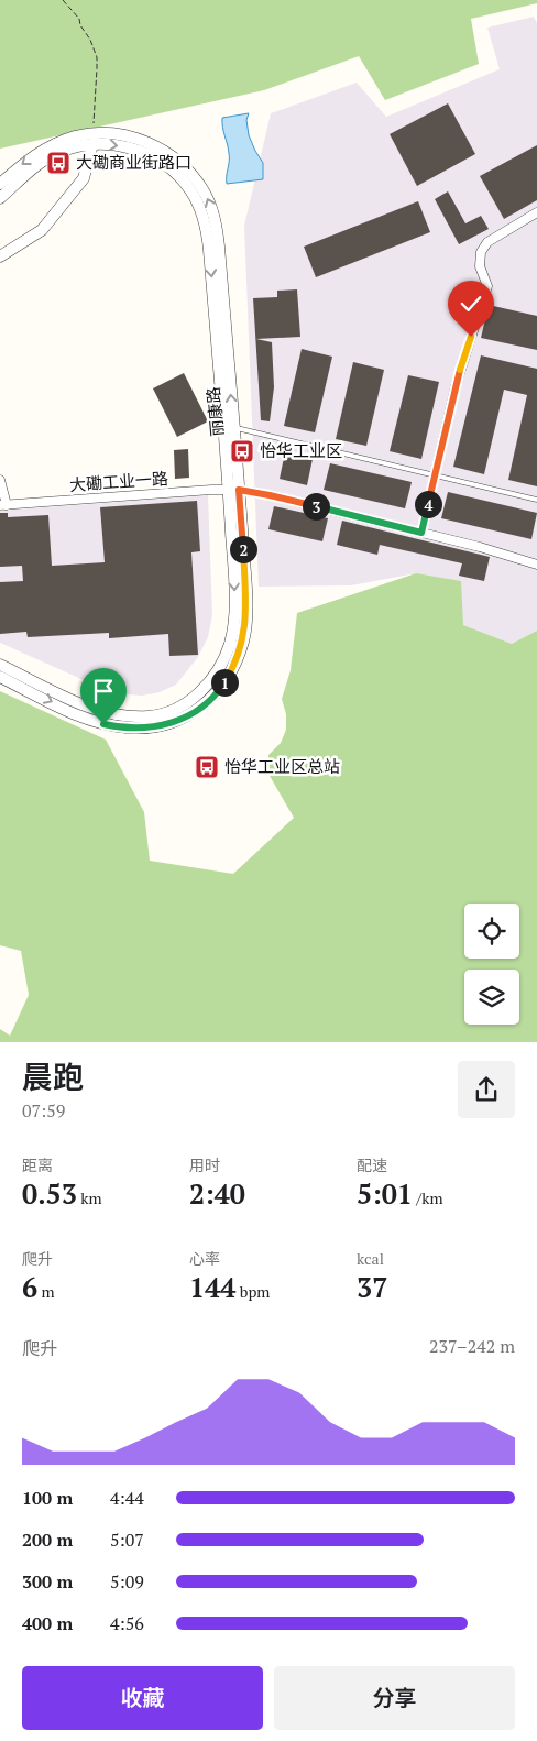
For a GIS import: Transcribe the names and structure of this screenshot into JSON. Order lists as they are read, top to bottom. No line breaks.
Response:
{"streets":{"street":["丽康路","大磡工业一路"]},"crossings":[["丽康路","大磡工业一路"]],"places":{"bus stop":["大磡商业街路口","怡华工业区","怡华工业区总站"]},"page":{"pins":["4","3","2","1"],"heading":["晨跑","07:59"],"stats":[["距离","0.53 km"],["用时","2:40"],["配速","5:01 /km"],["爬升","6 m"],["心率","144 bpm"],["kcal","37"]],"chart":["爬升","237–242 m"],"list":[{"name":"100 m","note":"4:44"},{"name":"200 m","note":"5:07"},{"name":"300 m","note":"5:09"},{"name":"400 m","note":"4:56"}],"buttons":["收藏","分享"]}}
